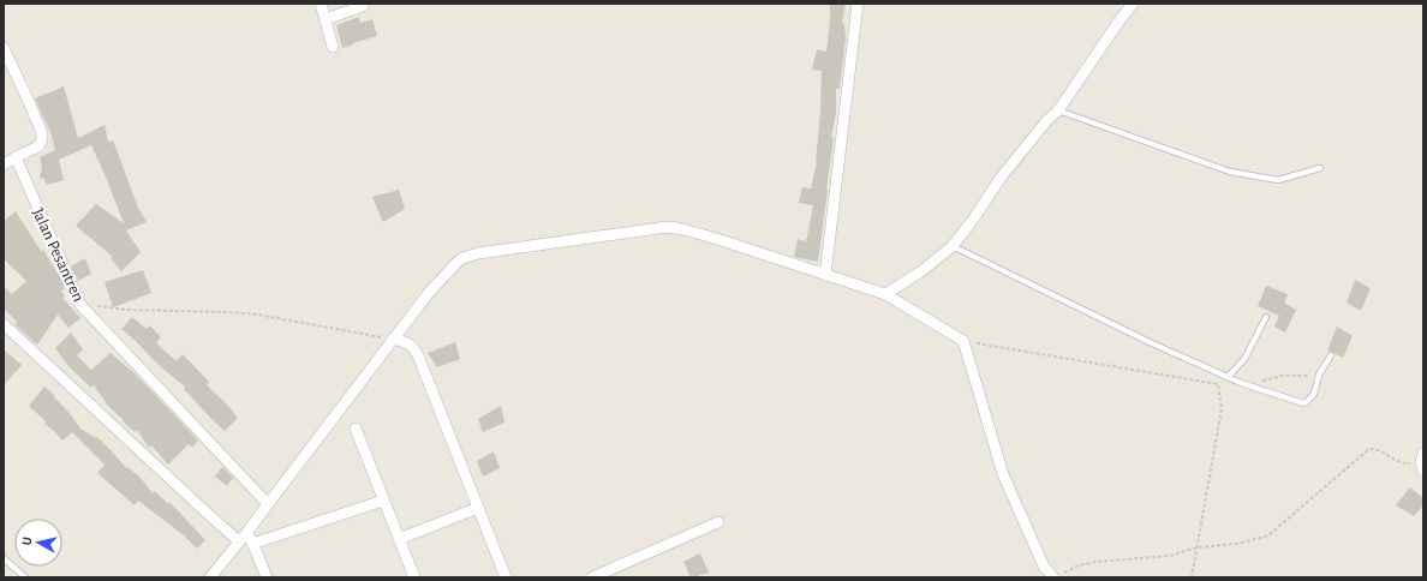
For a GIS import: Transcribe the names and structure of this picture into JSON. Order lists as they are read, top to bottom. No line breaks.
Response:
{"streets":{"street":["Jalan Pesantren"]},"north":"left"}
